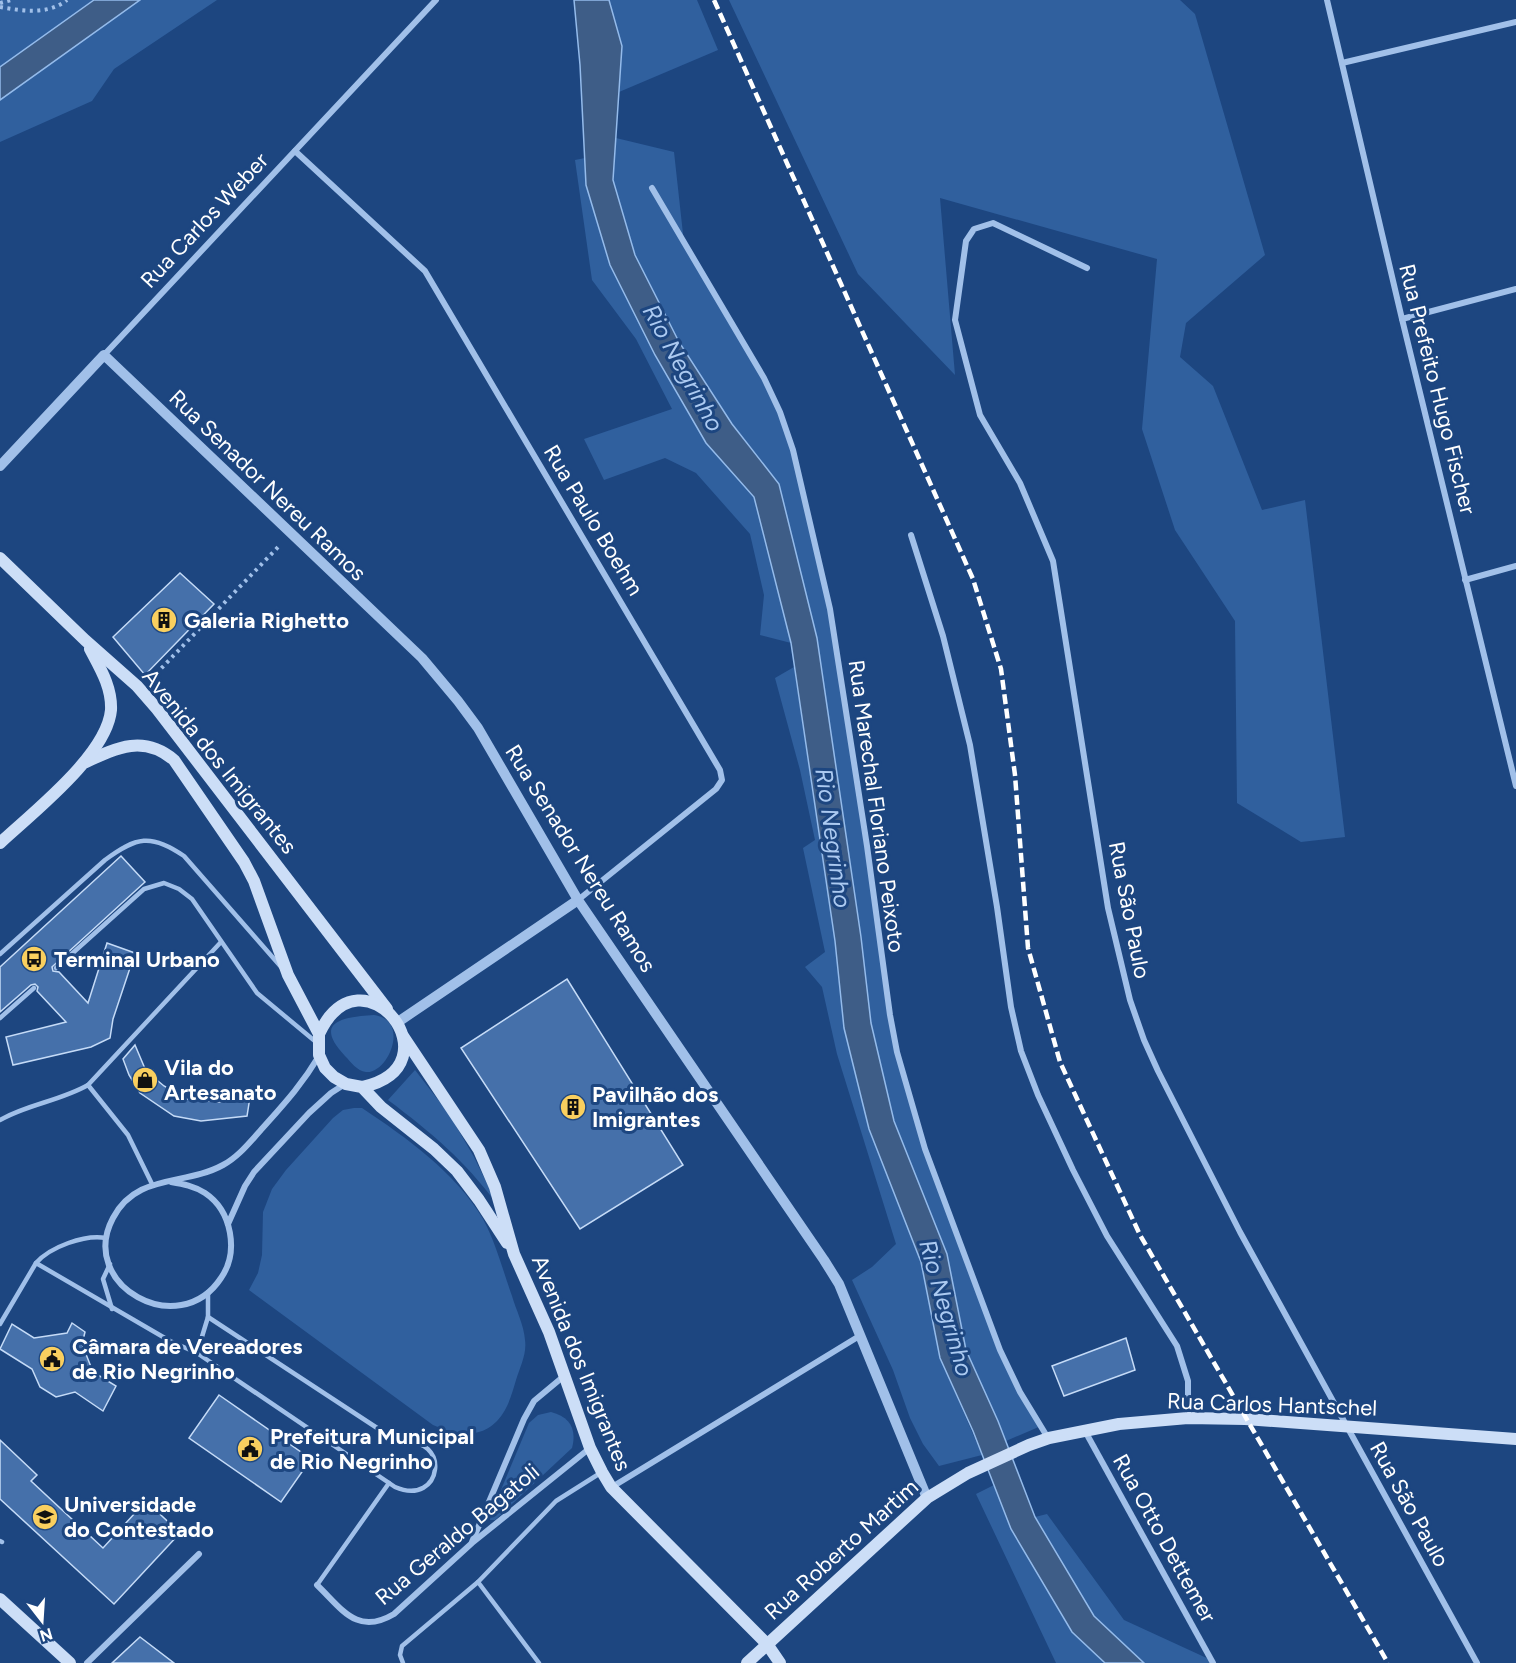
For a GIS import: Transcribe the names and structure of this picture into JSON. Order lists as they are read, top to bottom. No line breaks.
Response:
{"streets":{"main road":["Avenida dos Imigrantes","Rua Carlos Hantschel","Rua Roberto Martim"],"street":["Rua Carlos Weber","Rua Prefeito Hugo Fischer","Rua Senador Nereu Ramos","Rua Paulo Boehm","Rua Marechal Floriano Peixoto","Rua São Paulo","Rua Geraldo Bagatoli","Rua Otto Dettemer"]},"crossings":[["Rua Carlos Weber","Rua Senador Nereu Ramos"],["Rua Carlos Weber","Rua Paulo Boehm"],["Rua Senador Nereu Ramos","Rua Paulo Boehm"],["Rua Senador Nereu Ramos","Rua Roberto Martim"],["Avenida dos Imigrantes","Rua Geraldo Bagatoli"],["Avenida dos Imigrantes","Rua Roberto Martim"],["Rua Marechal Floriano Peixoto","Rua Carlos Hantschel"],["Rua São Paulo","Rua Carlos Hantschel"],["Rua Carlos Hantschel","Rua Otto Dettemer"],["Rua Carlos Hantschel","Rua Roberto Martim"]],"water":["Rio Negrinho"],"places":{"building":["Galeria Righetto","Pavilhão dos Imigrantes"],"bus stop":["Terminal Urbano"],"shop":["Vila do Artesanato"],"public building":["Câmara de Vereadores de Rio Negrinho","Prefeitura Municipal de Rio Negrinho"],"school or university":["Universidade do Contestado"]},"north":"bottom"}
